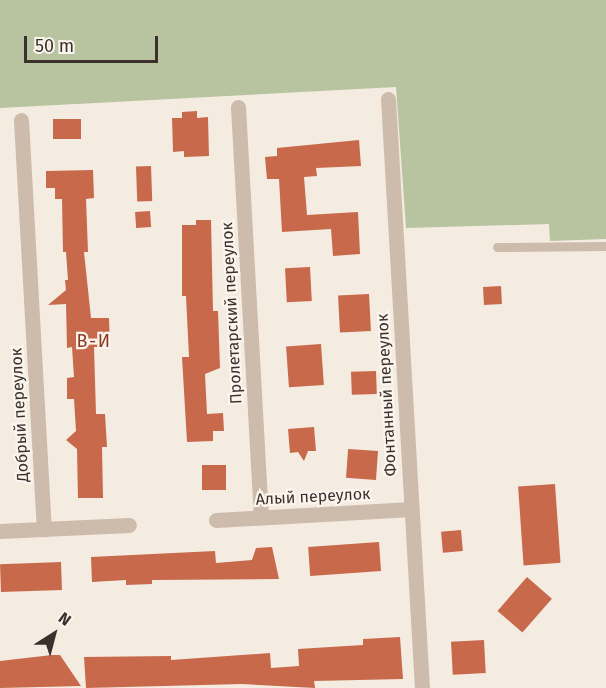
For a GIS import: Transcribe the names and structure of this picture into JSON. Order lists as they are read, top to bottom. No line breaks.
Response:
{"streets":{"street":["Пролетарский переулок","Фонтанный переулок","Добрый переулок","Алый переулок"]},"crossings":[["Пролетарский переулок","Алый переулок"],["Фонтанный переулок","Алый переулок"]],"districts":["В-И"],"scale_bar":"50 m","north":"top right"}
